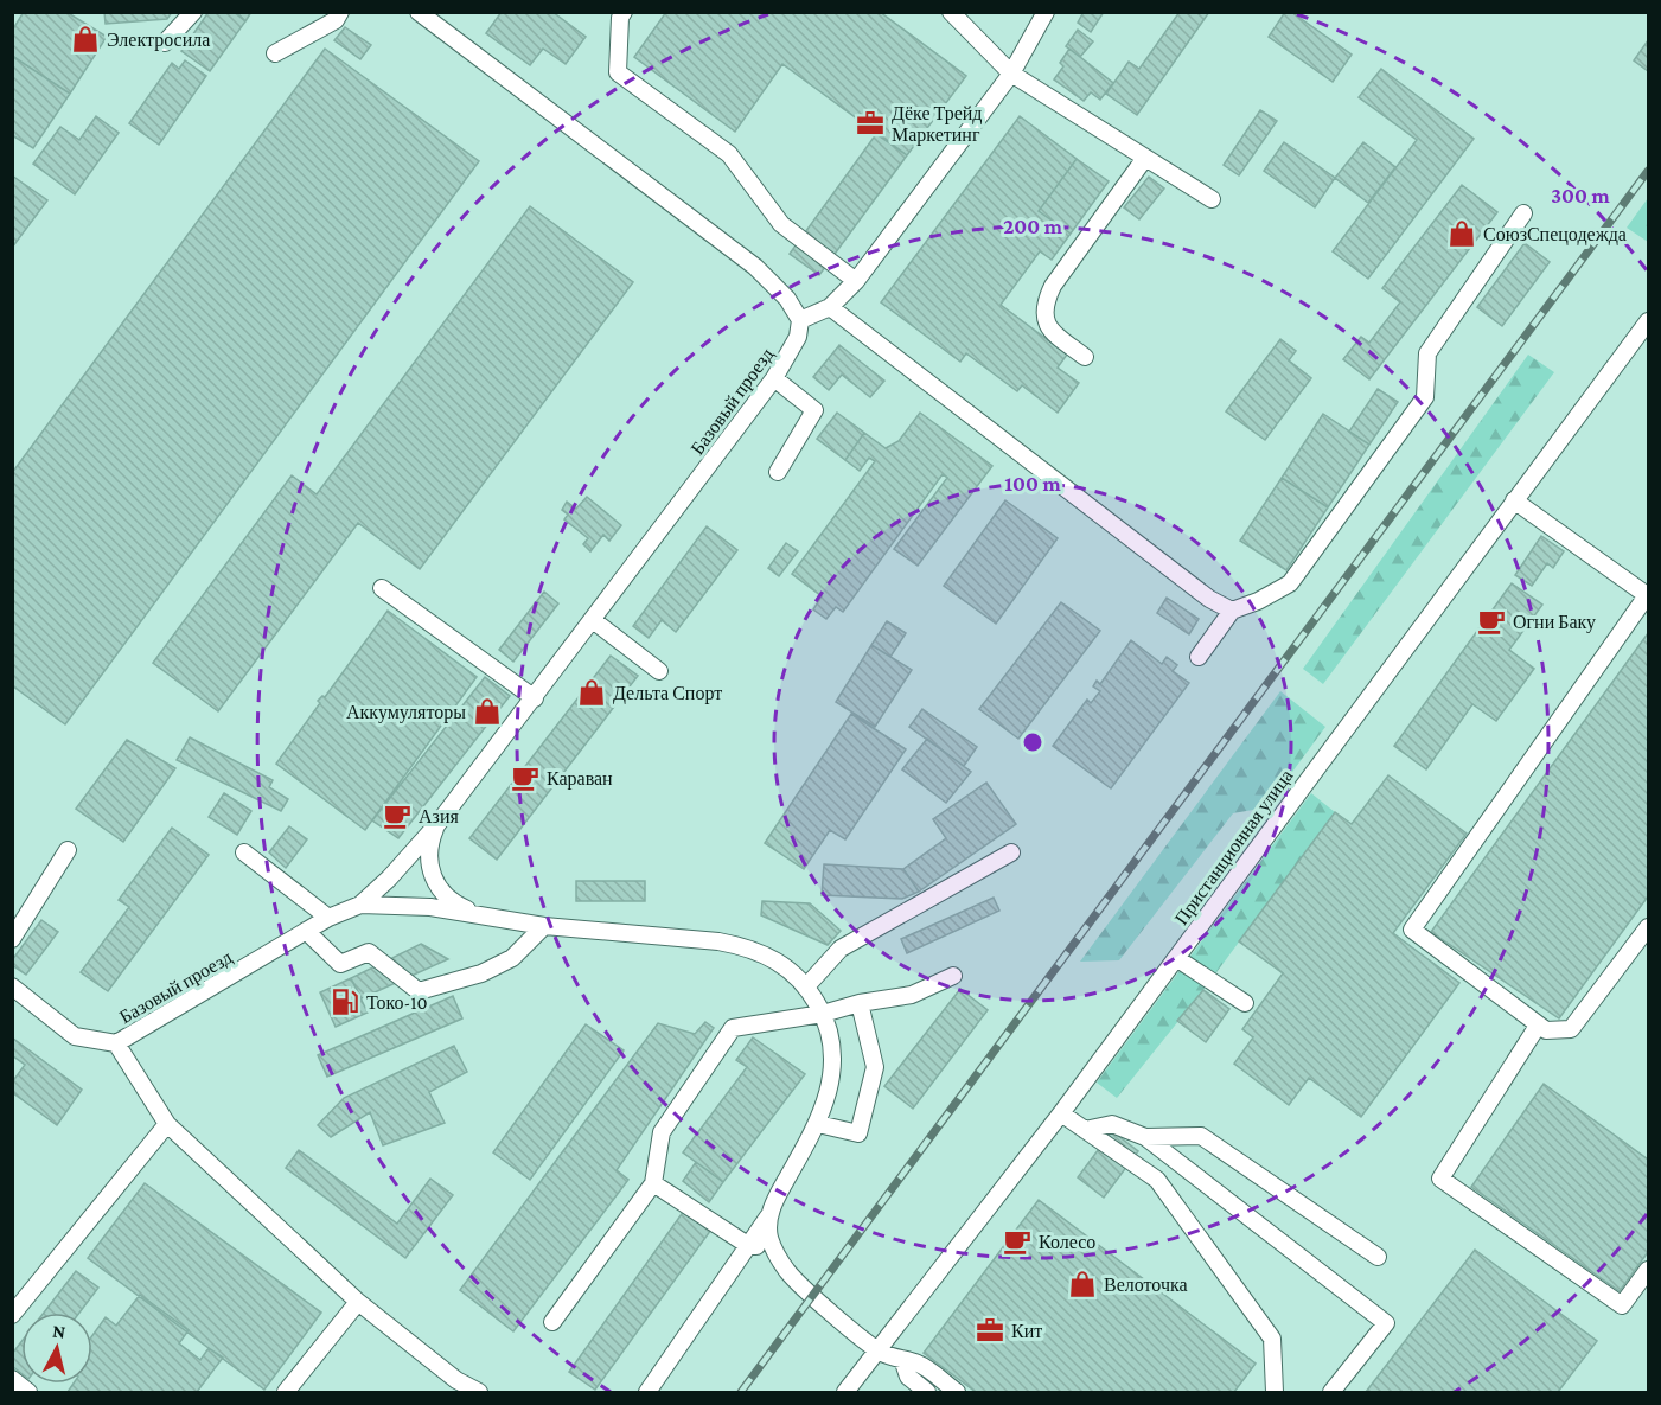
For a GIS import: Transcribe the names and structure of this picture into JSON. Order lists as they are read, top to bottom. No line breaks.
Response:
{"streets":{"street":["Базовый проезд","Пристанционная улица"]},"places":{"shop":["Электросила","СоюзСпецодежда","Дельта Спорт","Аккумуляторы","Велоточка"],"office":["Дёке Трейд Маркетинг","Кит"],"cafe":["Огни Баку","Караван","Азия","Колесо"],"fuel station":["Токо-10"]},"north":"top","rings":["300 m","200 m","100 m"]}
